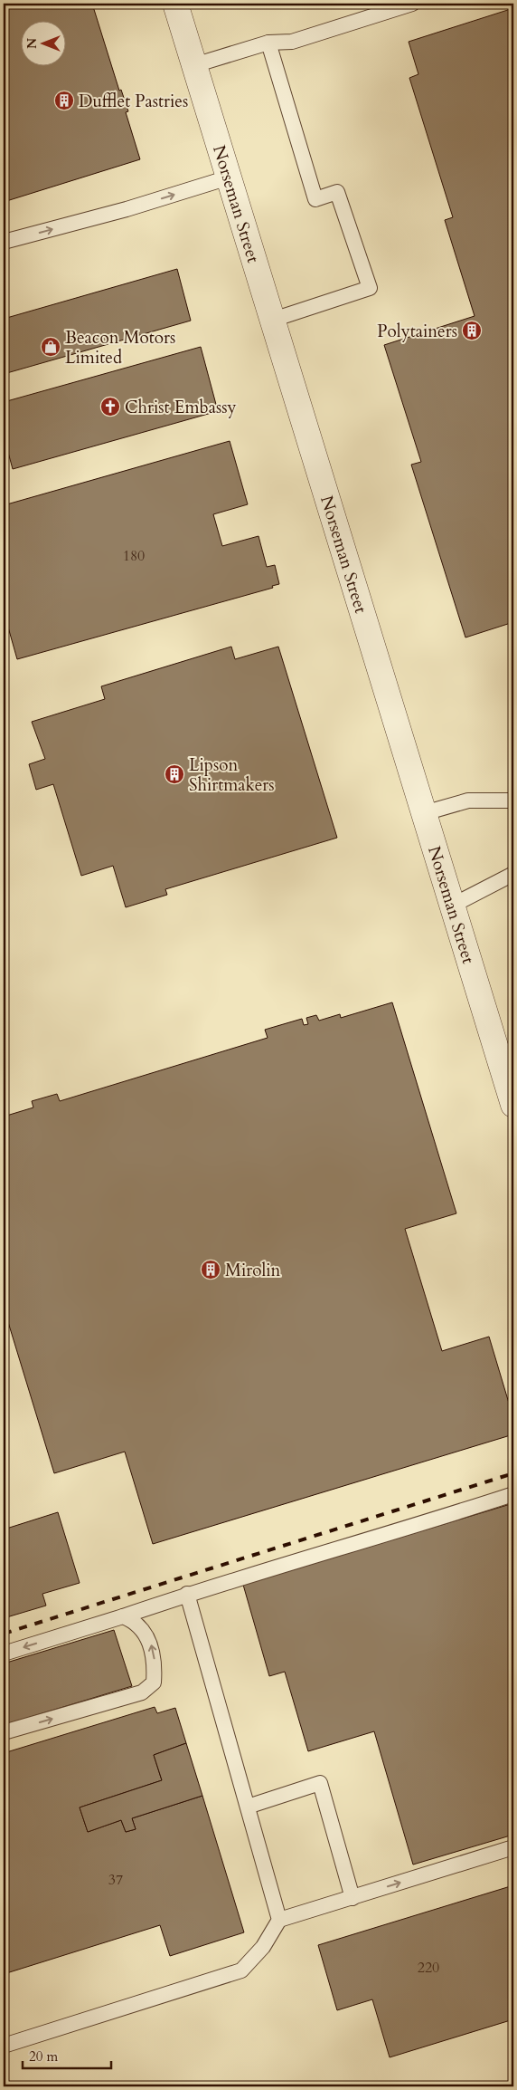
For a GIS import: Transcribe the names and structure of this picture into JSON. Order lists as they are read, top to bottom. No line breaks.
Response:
{"streets":{"street":["Norseman Street"]},"places":{"building":["Dufflet Pastries","Polytainers","Lipson Shirtmakers","Mirolin"],"shop":["Beacon Motors Limited"],"church":["Christ Embassy"]},"house_numbers":["180","37","220"],"scale_bar":"20 m","north":"left"}
